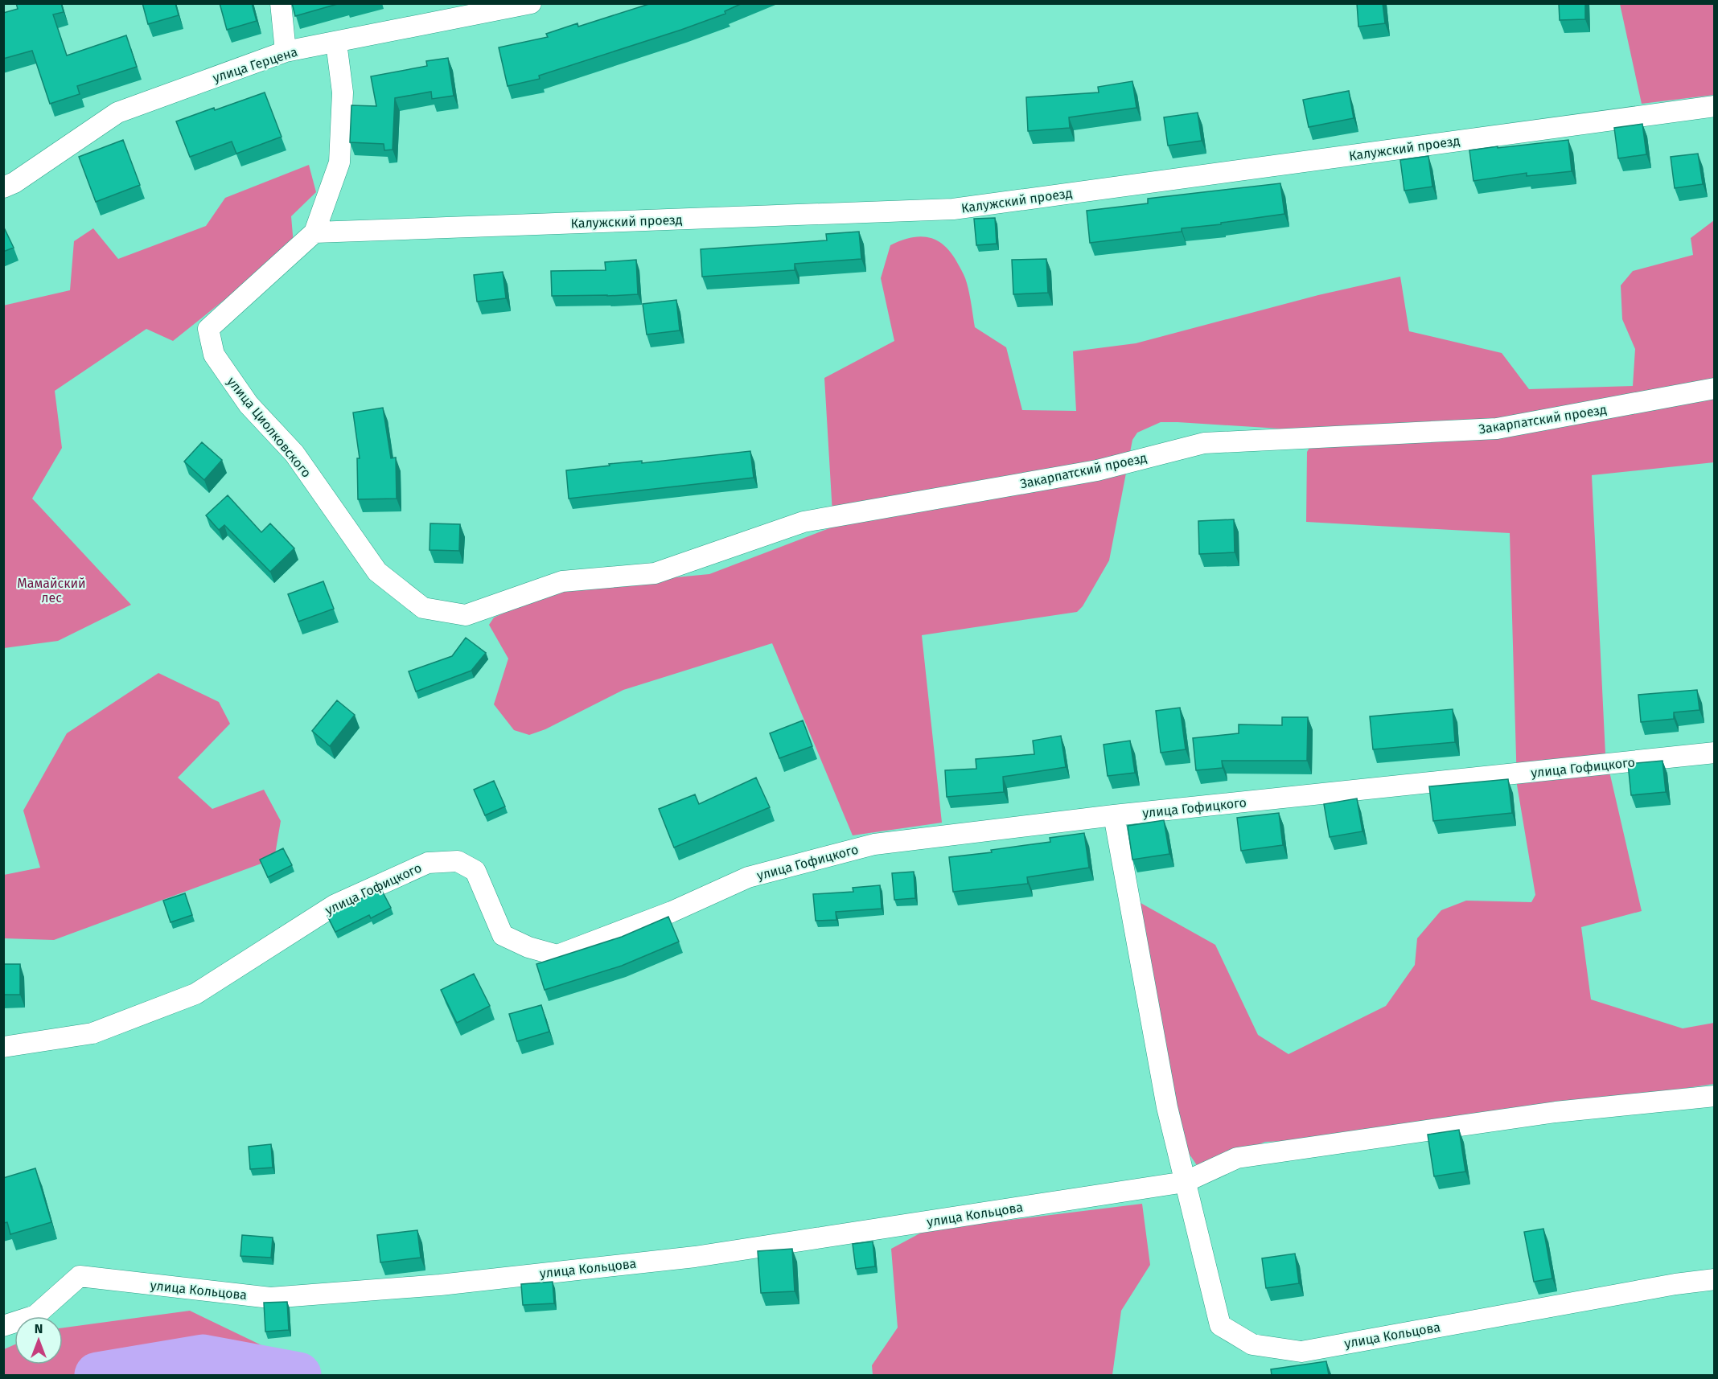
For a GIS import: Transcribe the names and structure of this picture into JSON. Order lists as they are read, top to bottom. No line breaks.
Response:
{"streets":{"street":["улица Герцена","Калужский проезд","Закарпатский проезд","улица Циолковского","улица Гофицкого","улица Кольцова"]},"crossings":[["улица Герцена","улица Циолковского"],["Калужский проезд","улица Циолковского"],["Закарпатский проезд","улица Циолковского"],["улица Гофицкого","улица Кольцова"]],"parks":["Мамайский лес"],"north":"top"}
